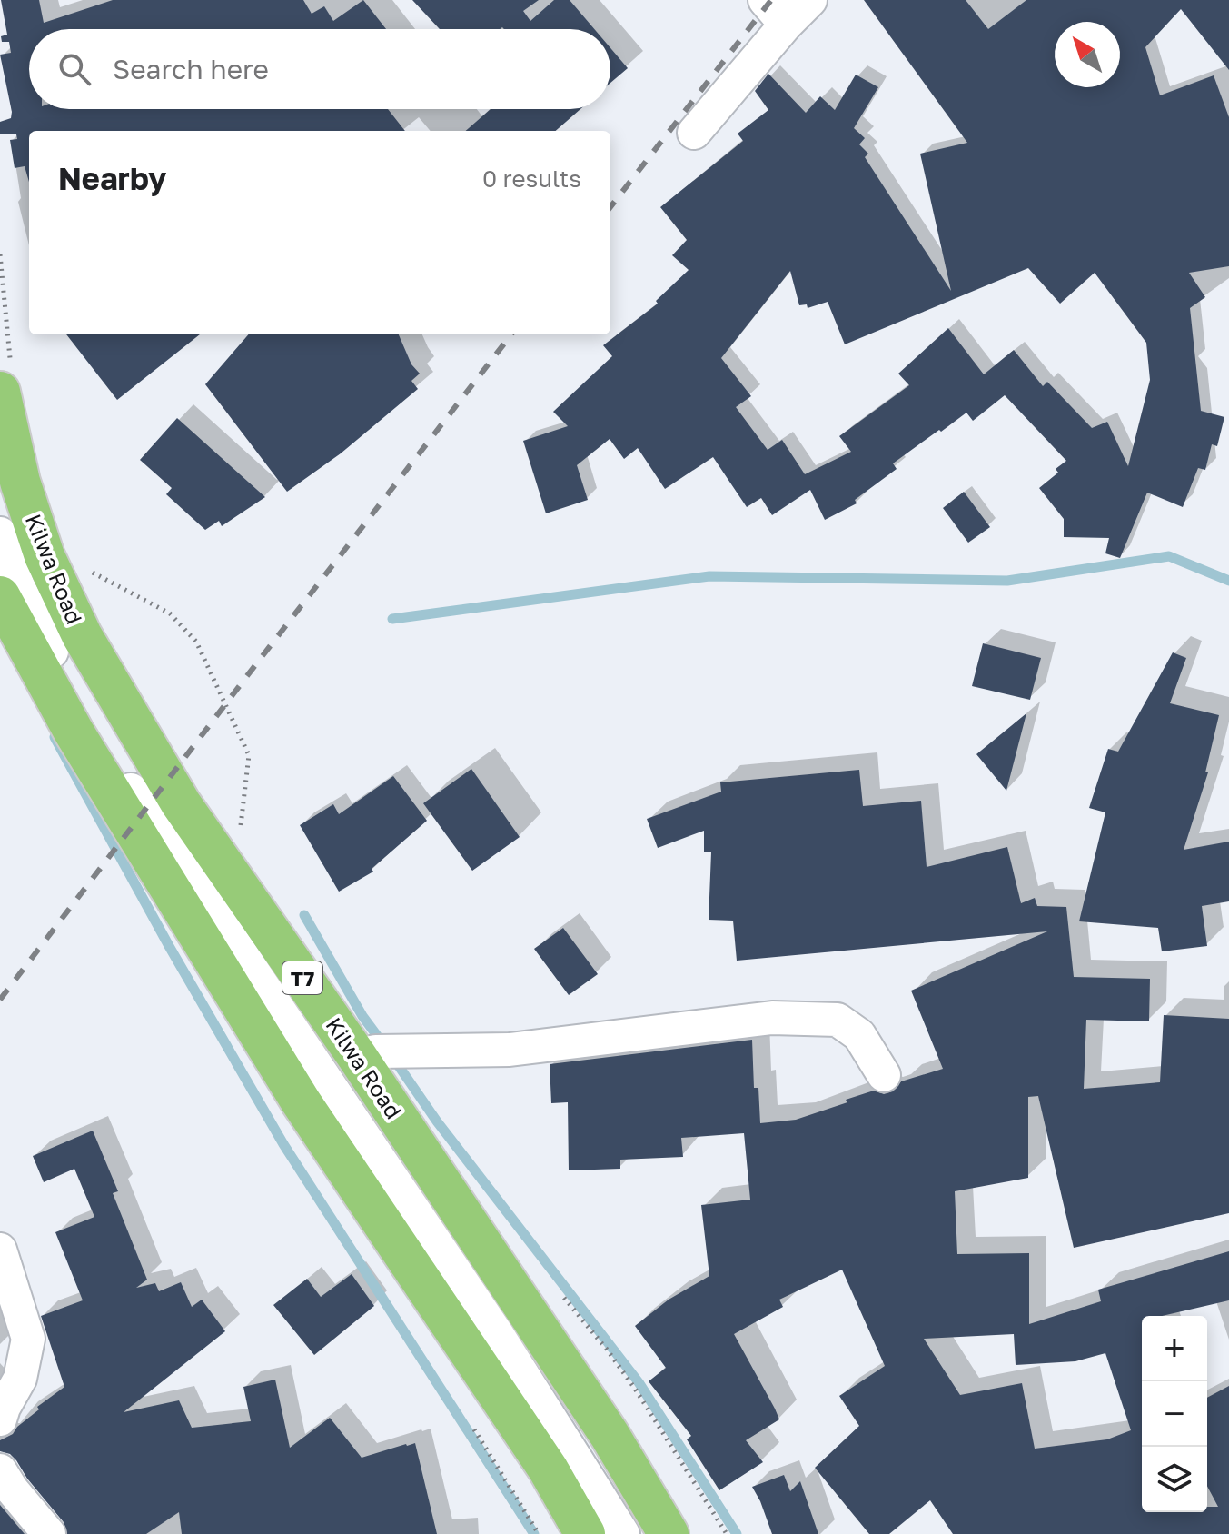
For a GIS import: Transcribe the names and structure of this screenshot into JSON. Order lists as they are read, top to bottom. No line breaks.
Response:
{"streets":{"highway":["Kilwa Road","T7"]},"north":"top left","page":{"search":"Search here","heading":["Nearby","0 results"],"map_buttons":["+","−"]}}
